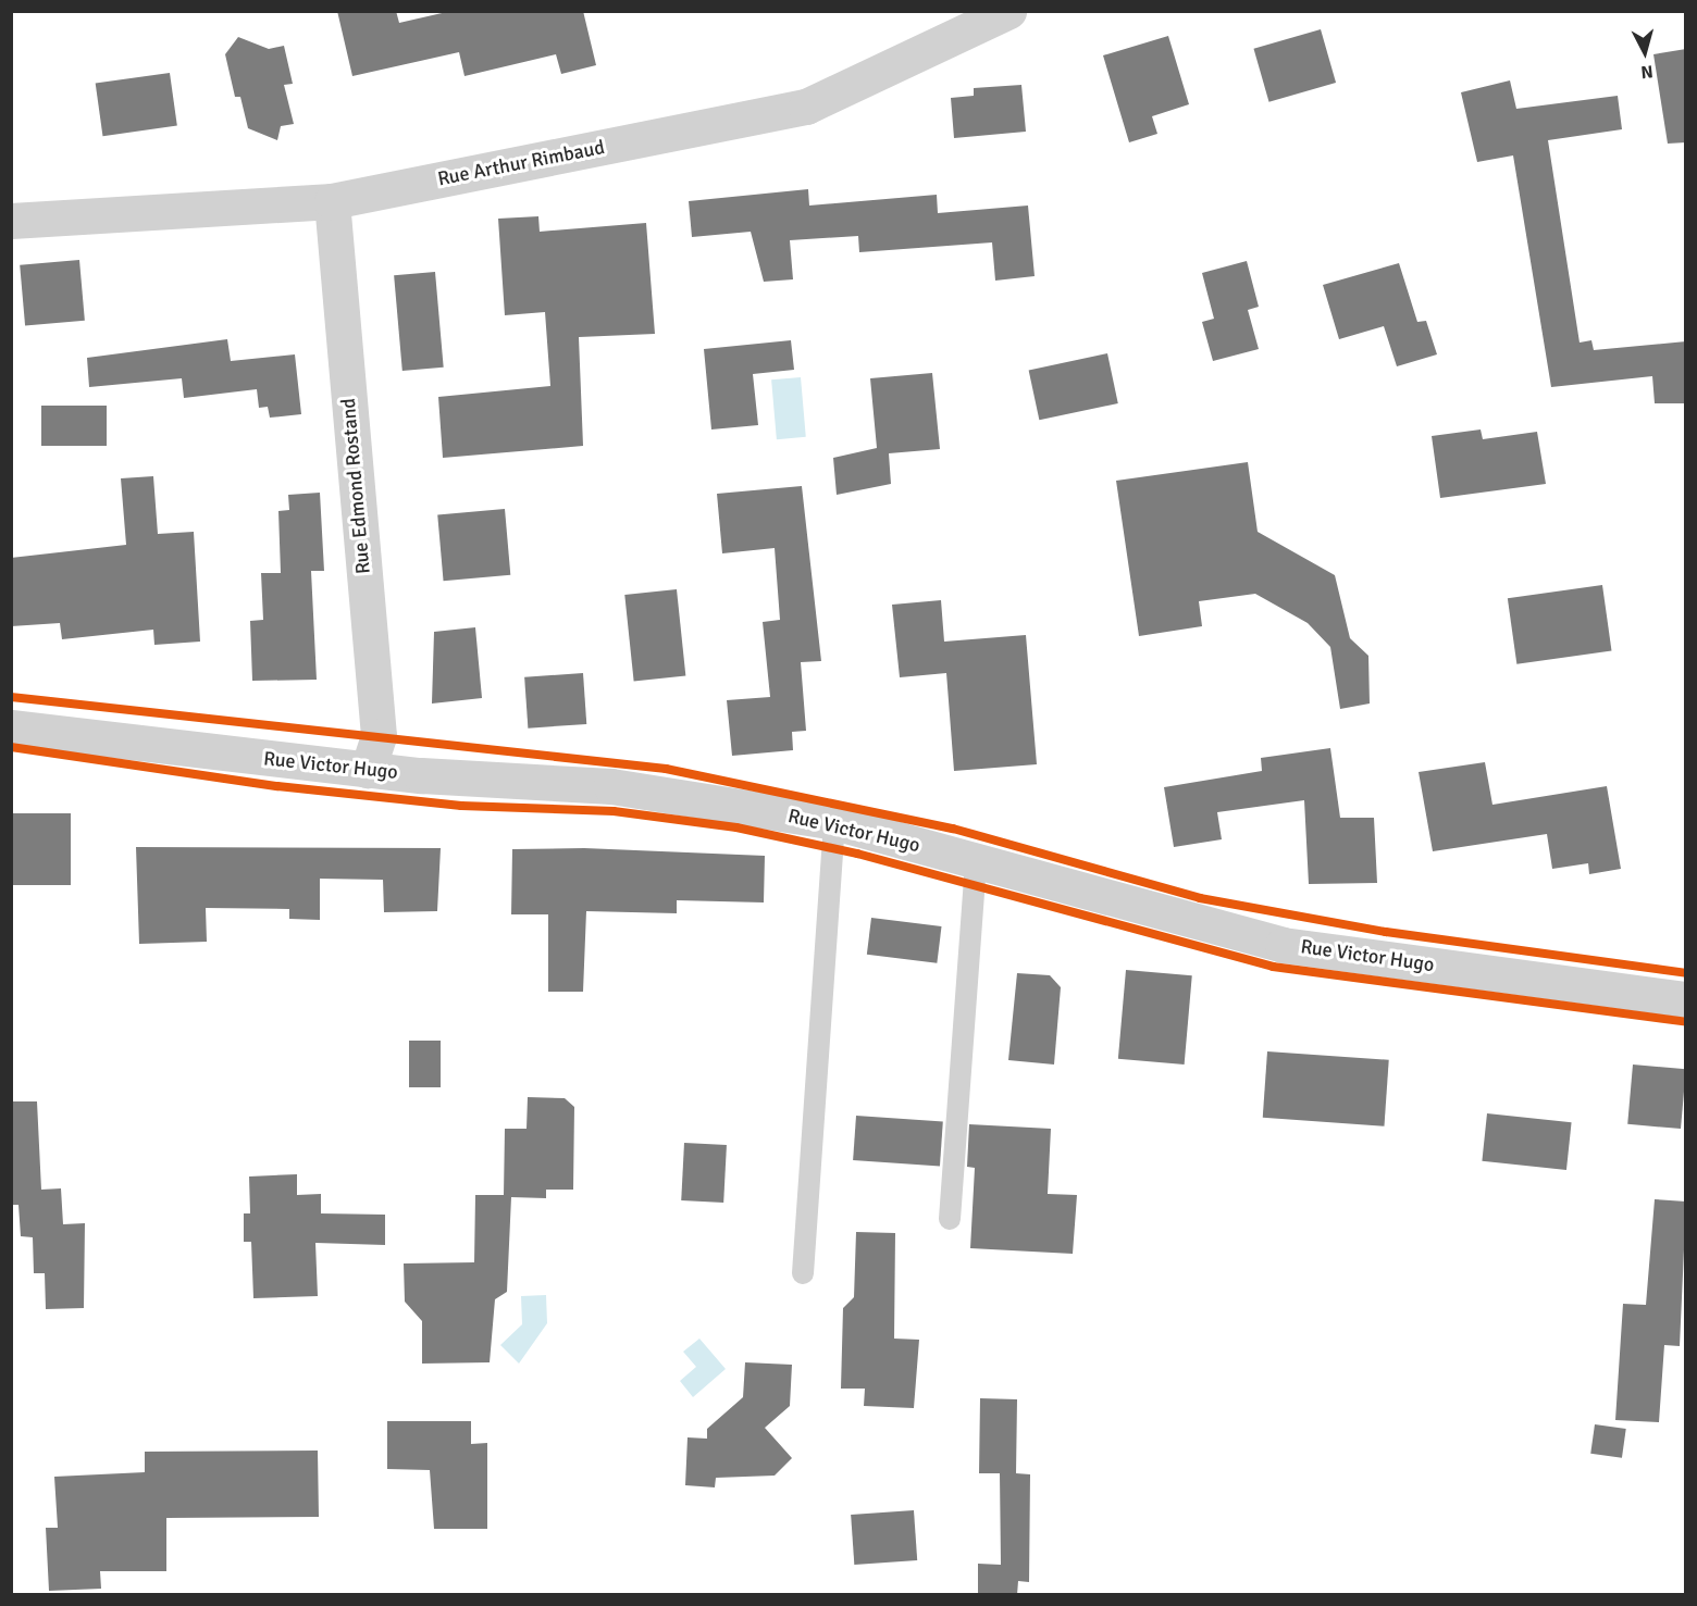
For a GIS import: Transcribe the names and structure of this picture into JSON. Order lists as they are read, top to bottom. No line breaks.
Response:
{"streets":{"street":["Rue Arthur Rimbaud","Rue Edmond Rostand","Rue Victor Hugo"]},"crossings":[["Rue Arthur Rimbaud","Rue Edmond Rostand"],["Rue Edmond Rostand","Rue Victor Hugo"]],"north":"bottom"}
